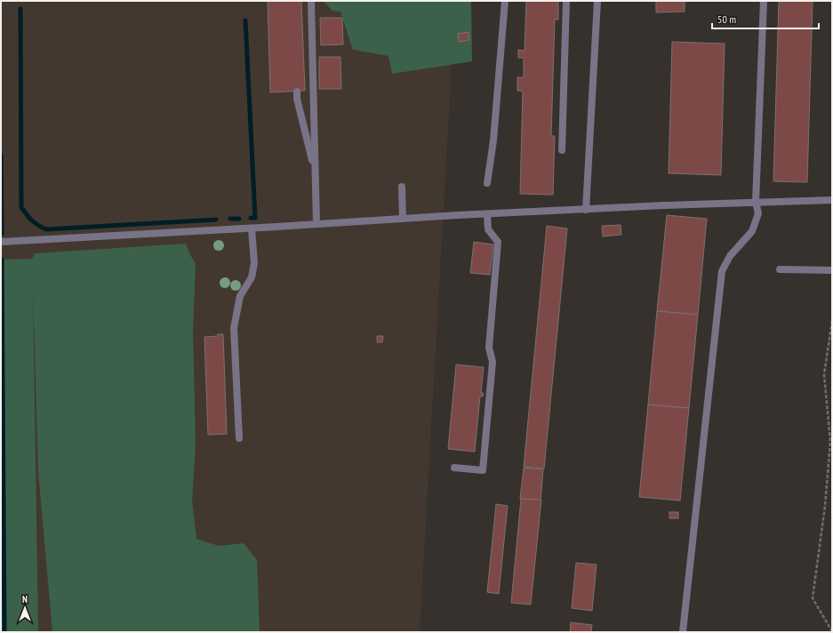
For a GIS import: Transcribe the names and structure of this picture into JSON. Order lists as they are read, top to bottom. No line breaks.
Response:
{"scale_bar":"50 m","north":"top"}
